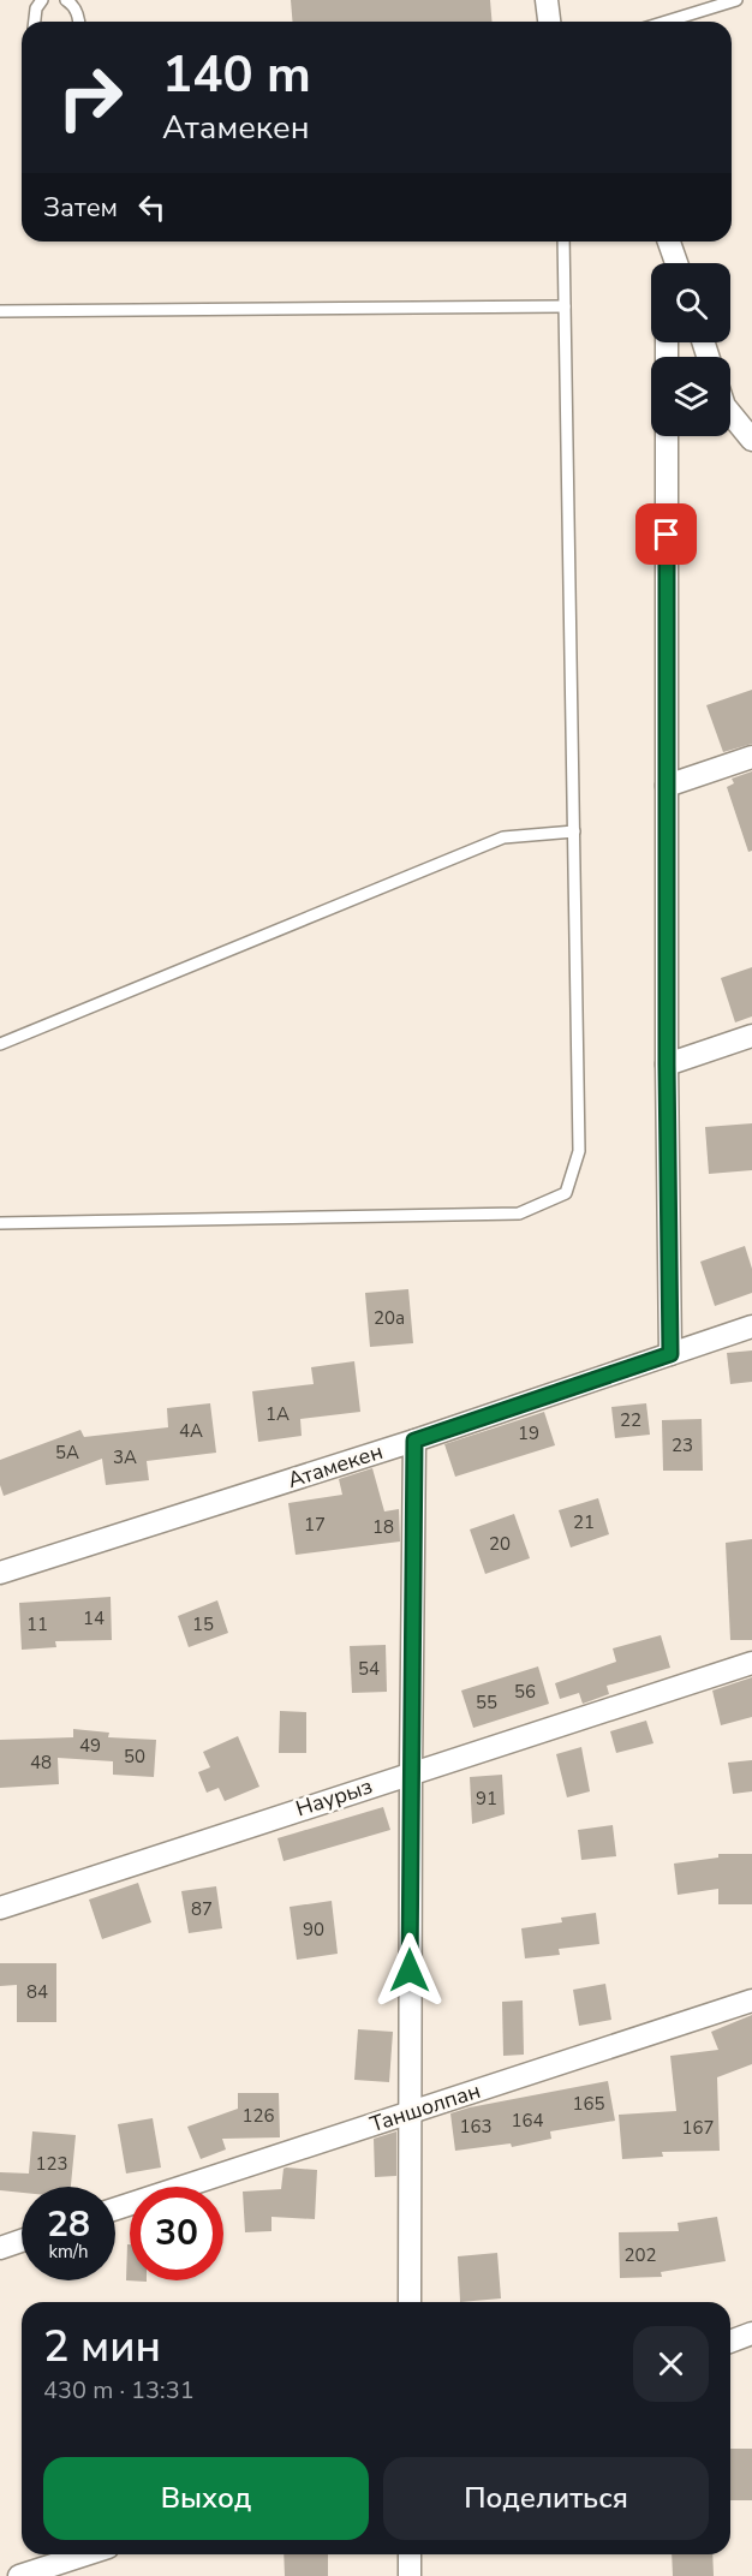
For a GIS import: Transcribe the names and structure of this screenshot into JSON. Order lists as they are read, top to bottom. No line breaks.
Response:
{"streets":{"street":["Атамекен","Наурыз","Таншолпан"]},"house_numbers":["20а","1А","22","4А","19","23","5А","3А","21","17","18","20","14","11","15","54","56","55","49","50","48","91","87","90","84","165","126","164","163","167","123","202"],"page":{"turn":["140 m","Атамекен"],"then":"Затем","speed":"28 km/h","limit":"30","heading":["2 мин","430 m · 13:31"],"buttons":["Выход","Поделиться"]}}
